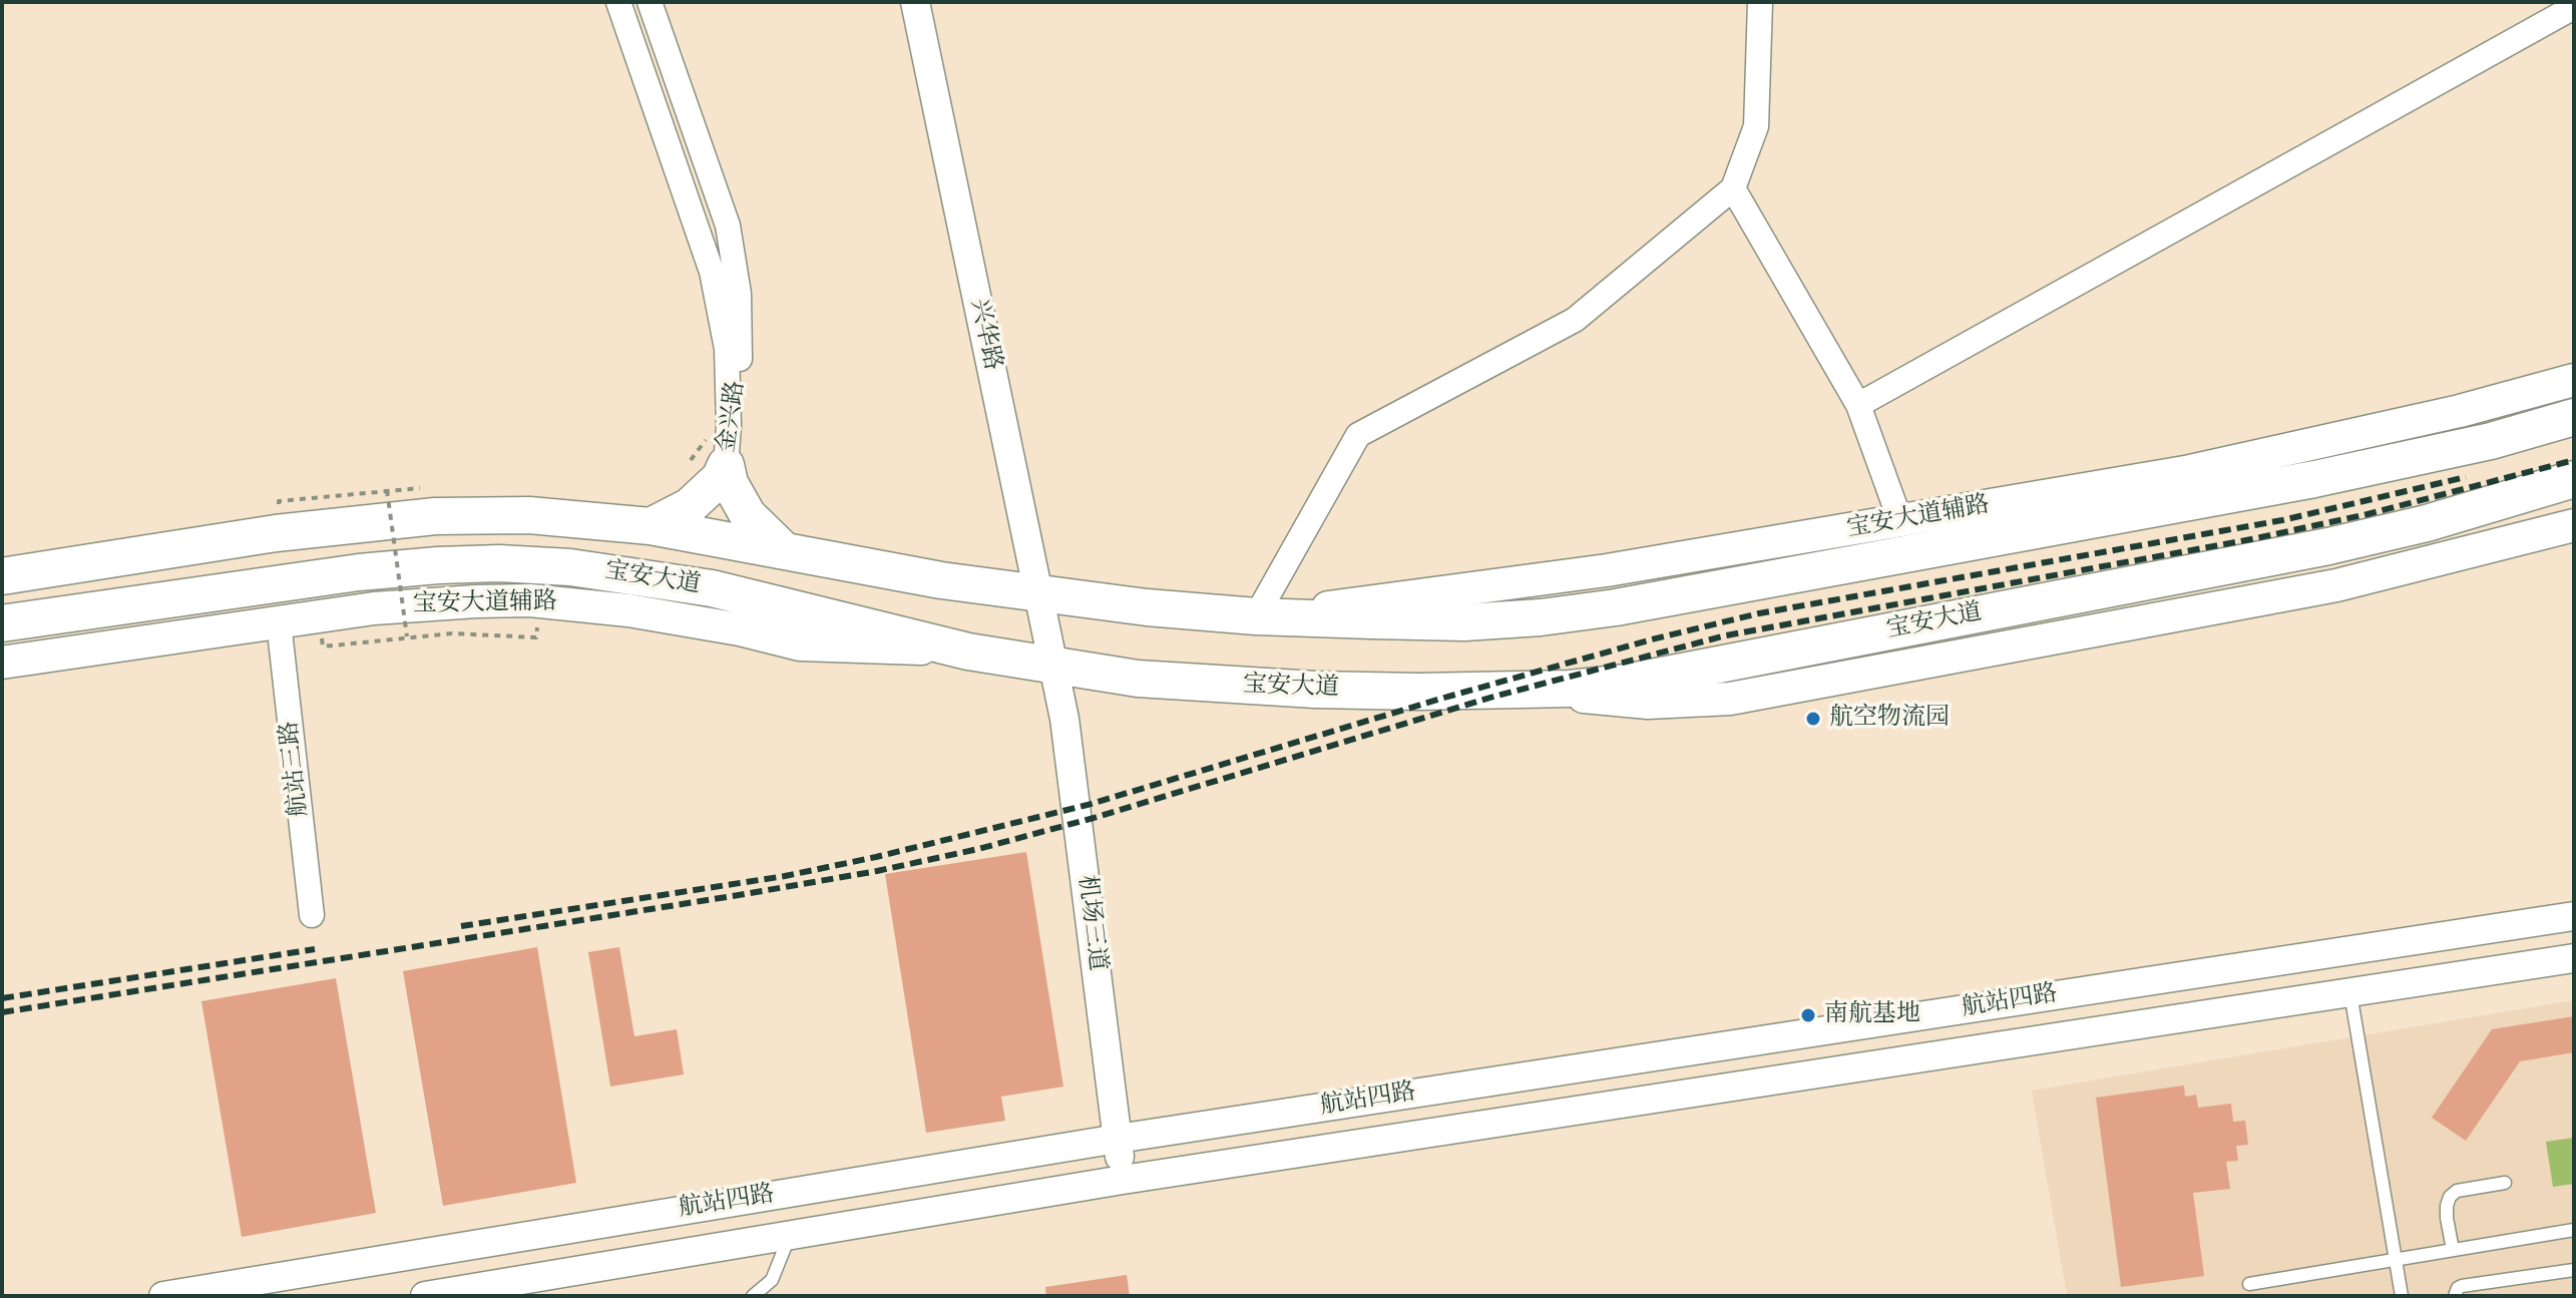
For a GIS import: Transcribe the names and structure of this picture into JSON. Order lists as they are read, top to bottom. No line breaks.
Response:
{"streets":{"main road":["宝安大道辅路","宝安大道"],"street":["兴华路","金兴路","航站三路","机场三道","航站四路"]},"crossings":[["兴华路","宝安大道"],["兴华路","机场三道"],["宝安大道辅路","宝安大道"],["宝安大道辅路","航站三路"],["宝安大道","机场三道"],["机场三道","航站四路"]],"places":["航空物流园","南航基地"]}
